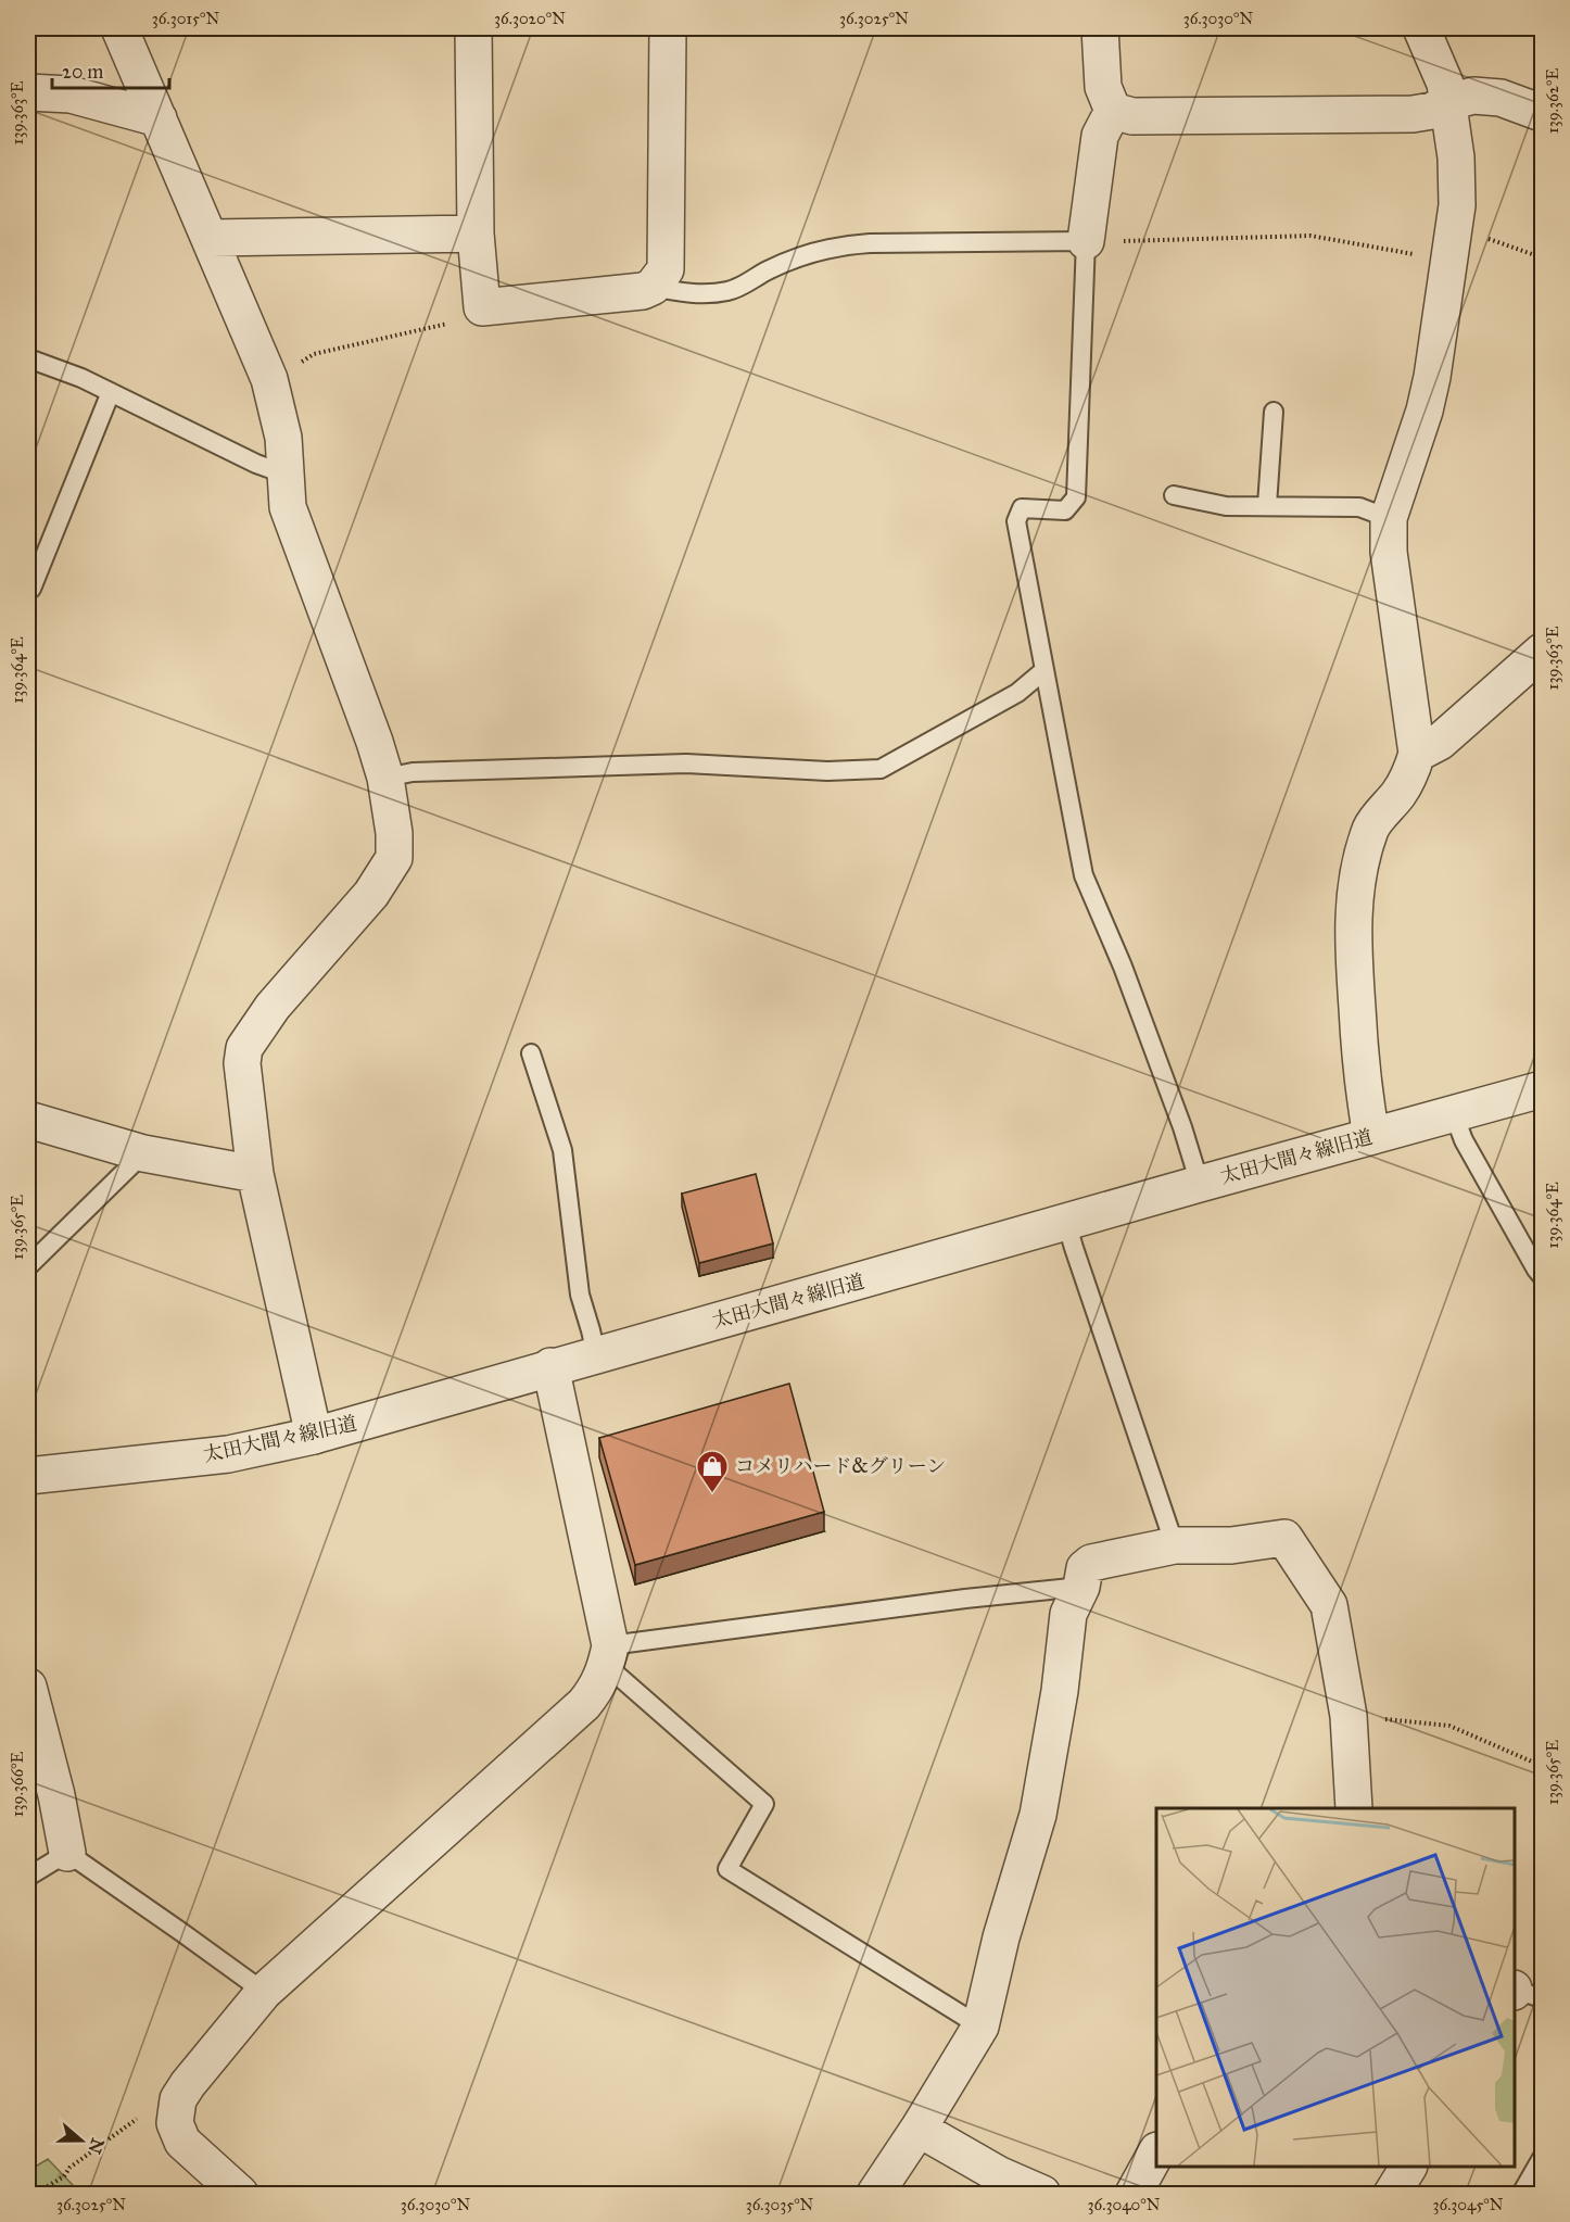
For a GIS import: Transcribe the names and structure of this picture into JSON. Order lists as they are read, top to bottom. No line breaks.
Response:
{"streets":{"street":["太田大間々線旧道"]},"places":{"shop":["コメリハード&グリーン"]},"scale_bar":"20 m","north":"right","coordinates":["36.3015°N","36.3020°N","36.3025°N","36.3030°N","139.362°E","139.363°E","139.364°E","139.365°E","139.366°E","36.3035°N","36.3040°N","36.3045°N"]}
